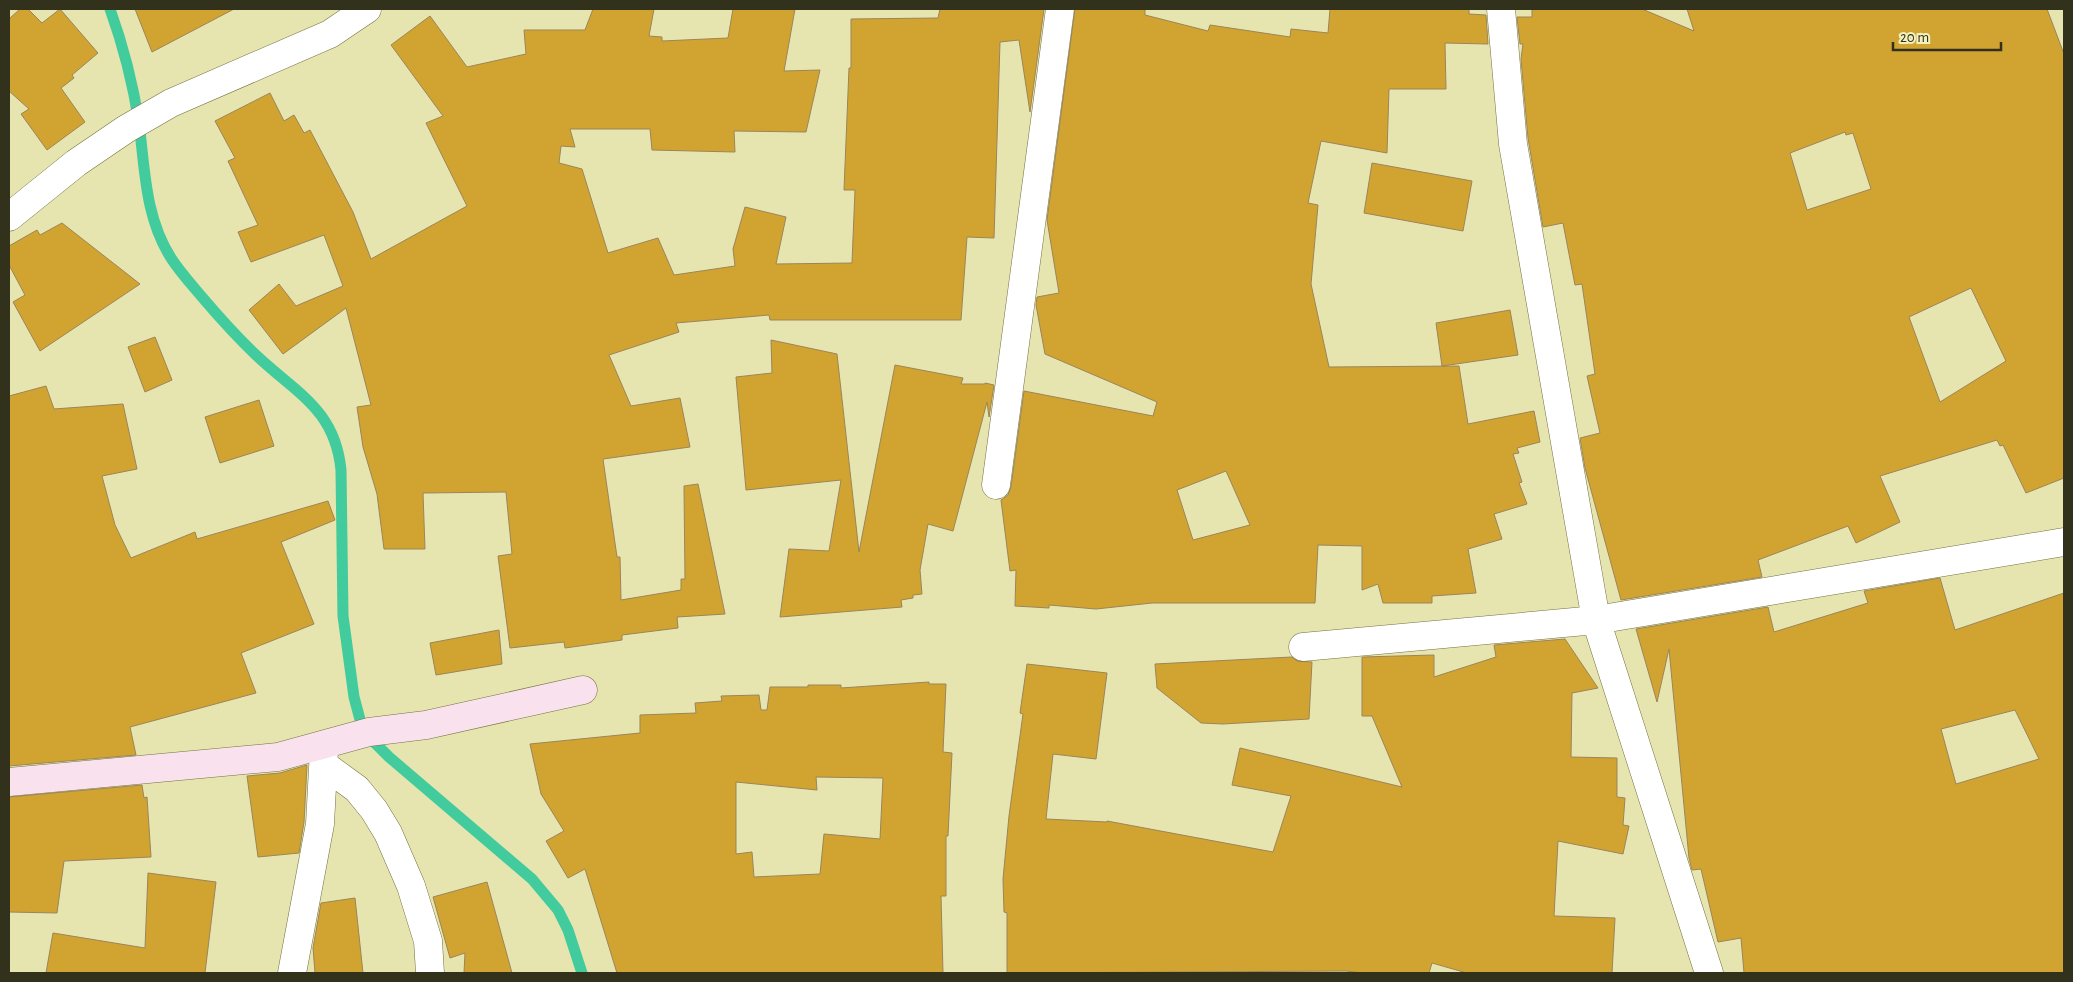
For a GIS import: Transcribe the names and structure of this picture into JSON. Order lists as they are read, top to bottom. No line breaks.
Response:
{"scale_bar":"20 m"}
